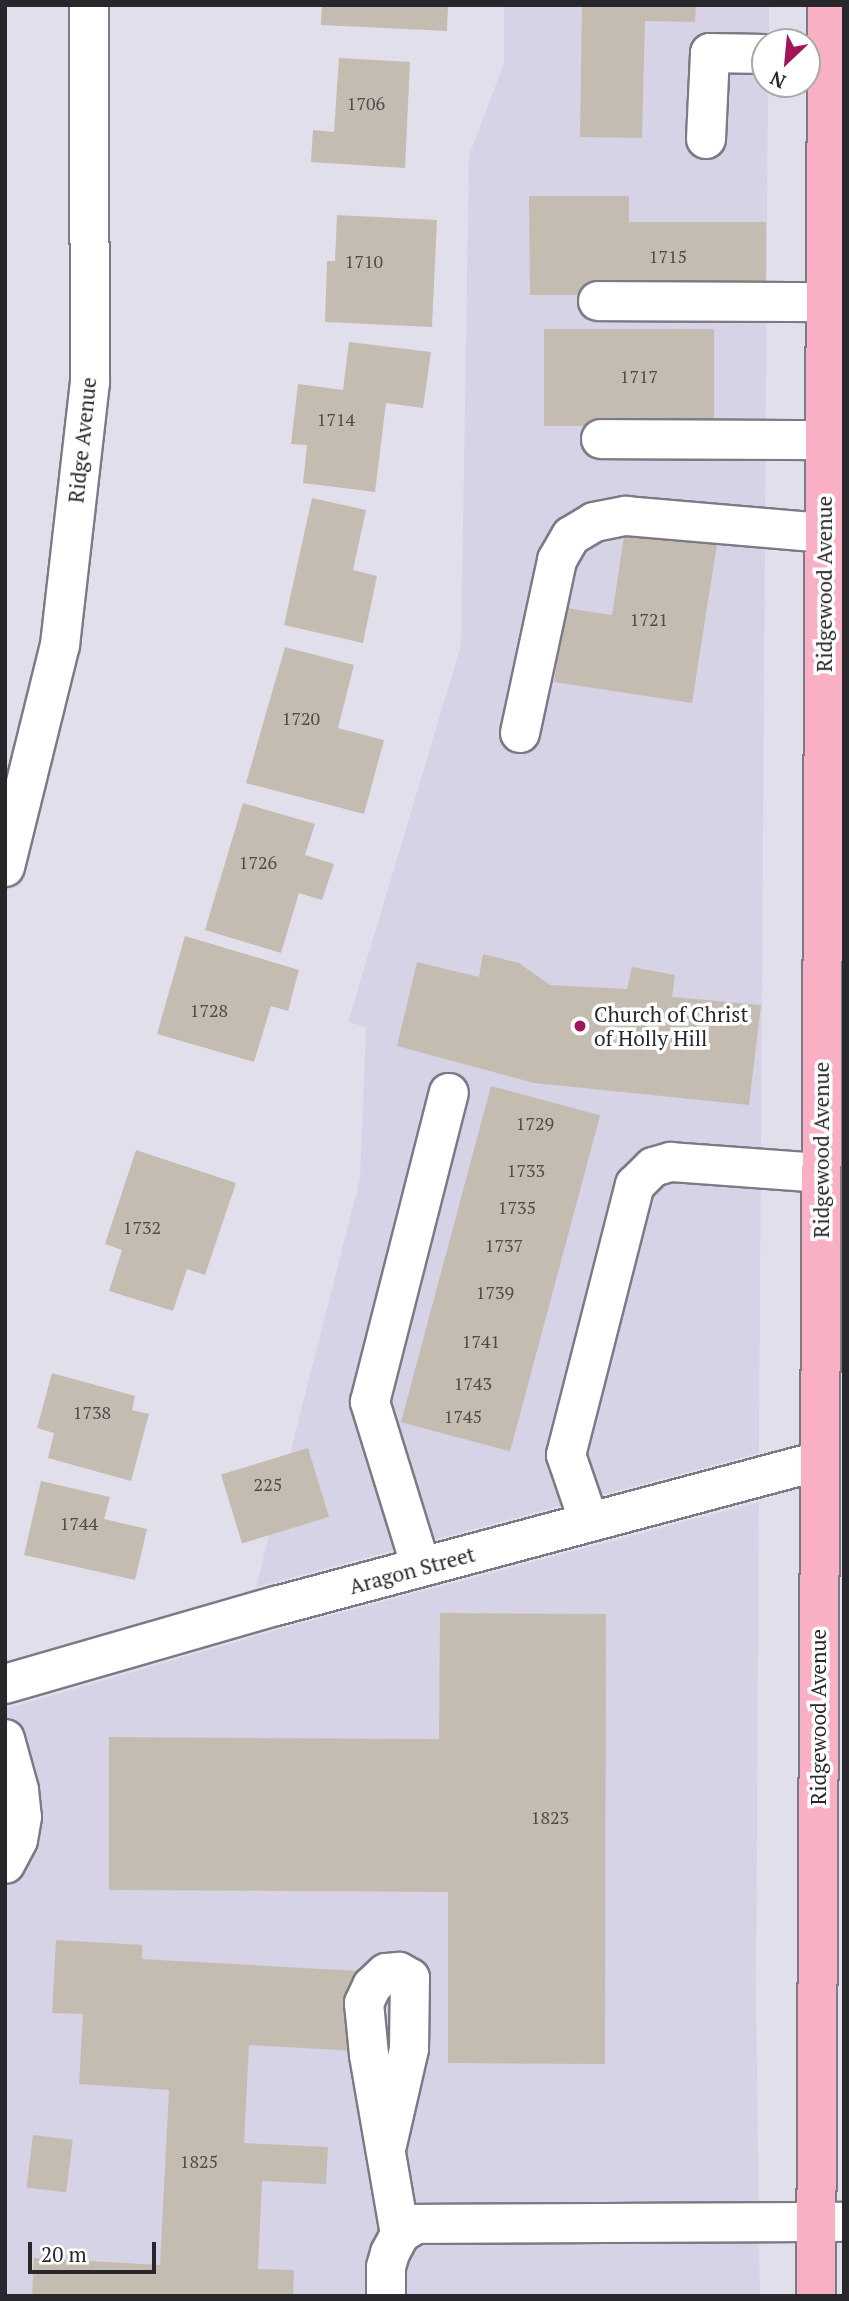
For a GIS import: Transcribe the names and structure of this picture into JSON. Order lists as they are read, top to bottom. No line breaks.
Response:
{"streets":{"main road":["Ridgewood Avenue"],"street":["Ridge Avenue","Aragon Street"]},"crossings":[["Ridgewood Avenue","Aragon Street"]],"places":["Church of Christ of Holly Hill"],"house_numbers":["1706","1715","1710","1717","1714","1721","1720","1726","1728","1729","1733","1735","1732","1737","1739","1741","1743","1738","1745","225","1744","1823","1825"],"scale_bar":"20 m","north":"bottom left"}
